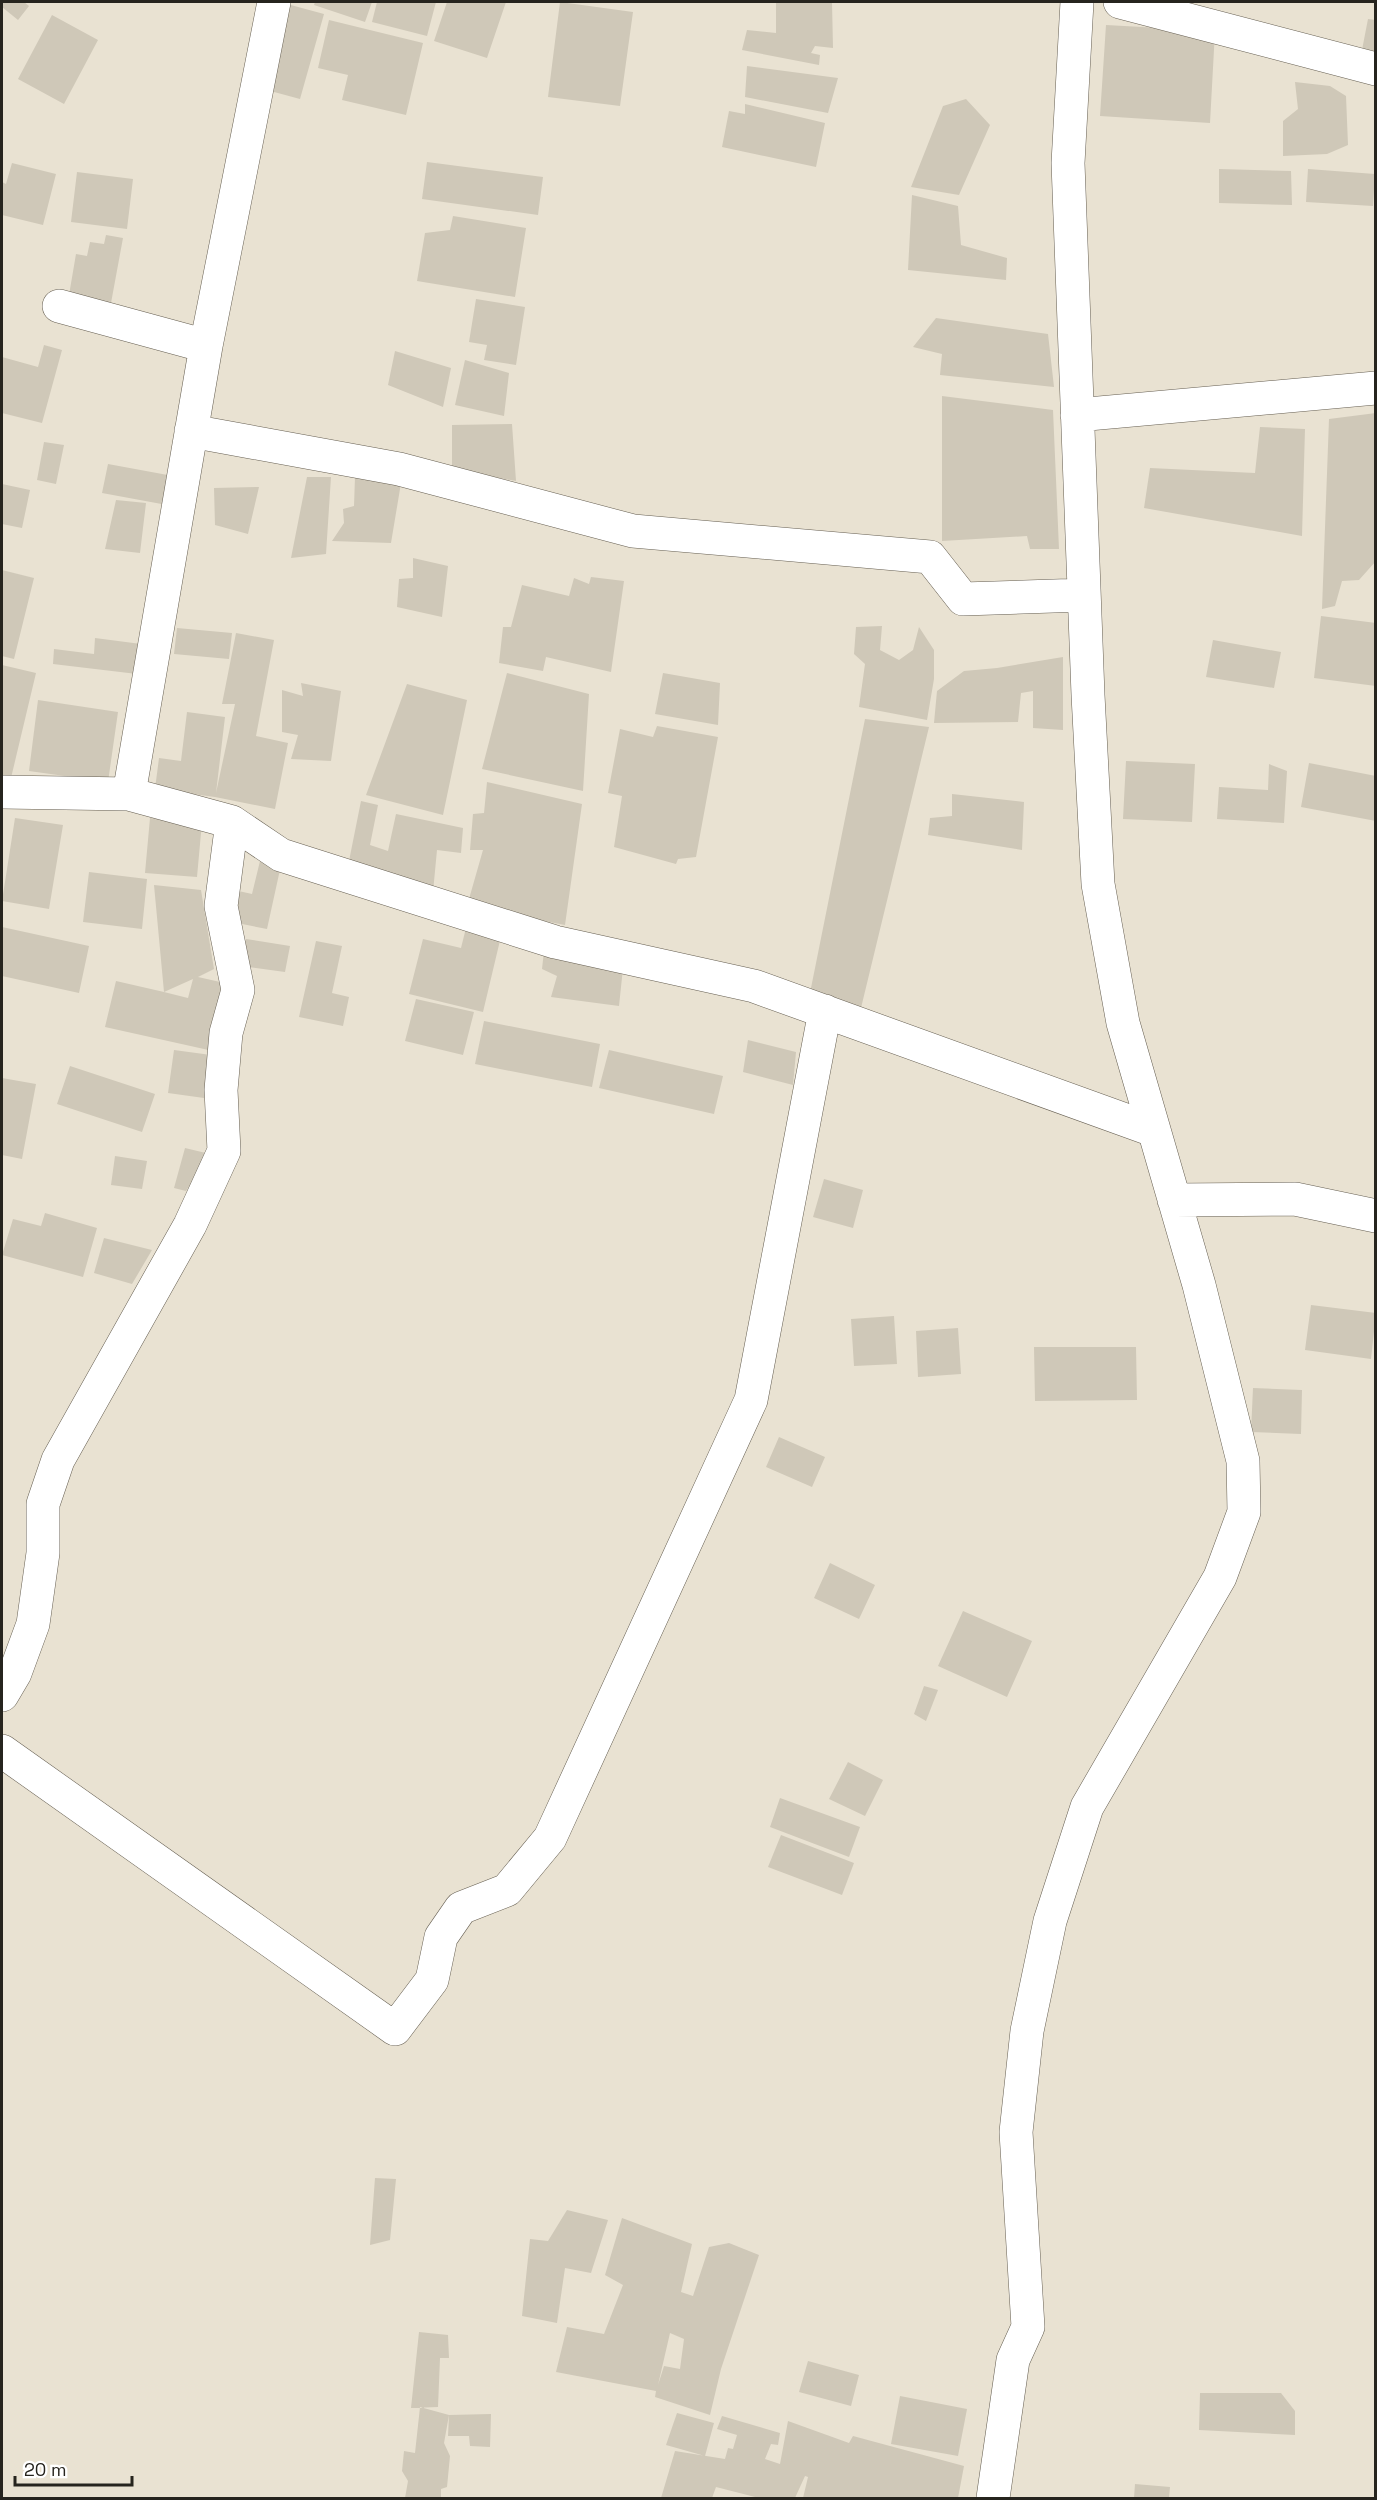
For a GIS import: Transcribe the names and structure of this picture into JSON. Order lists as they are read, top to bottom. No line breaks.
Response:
{"scale_bar":"20 m"}
